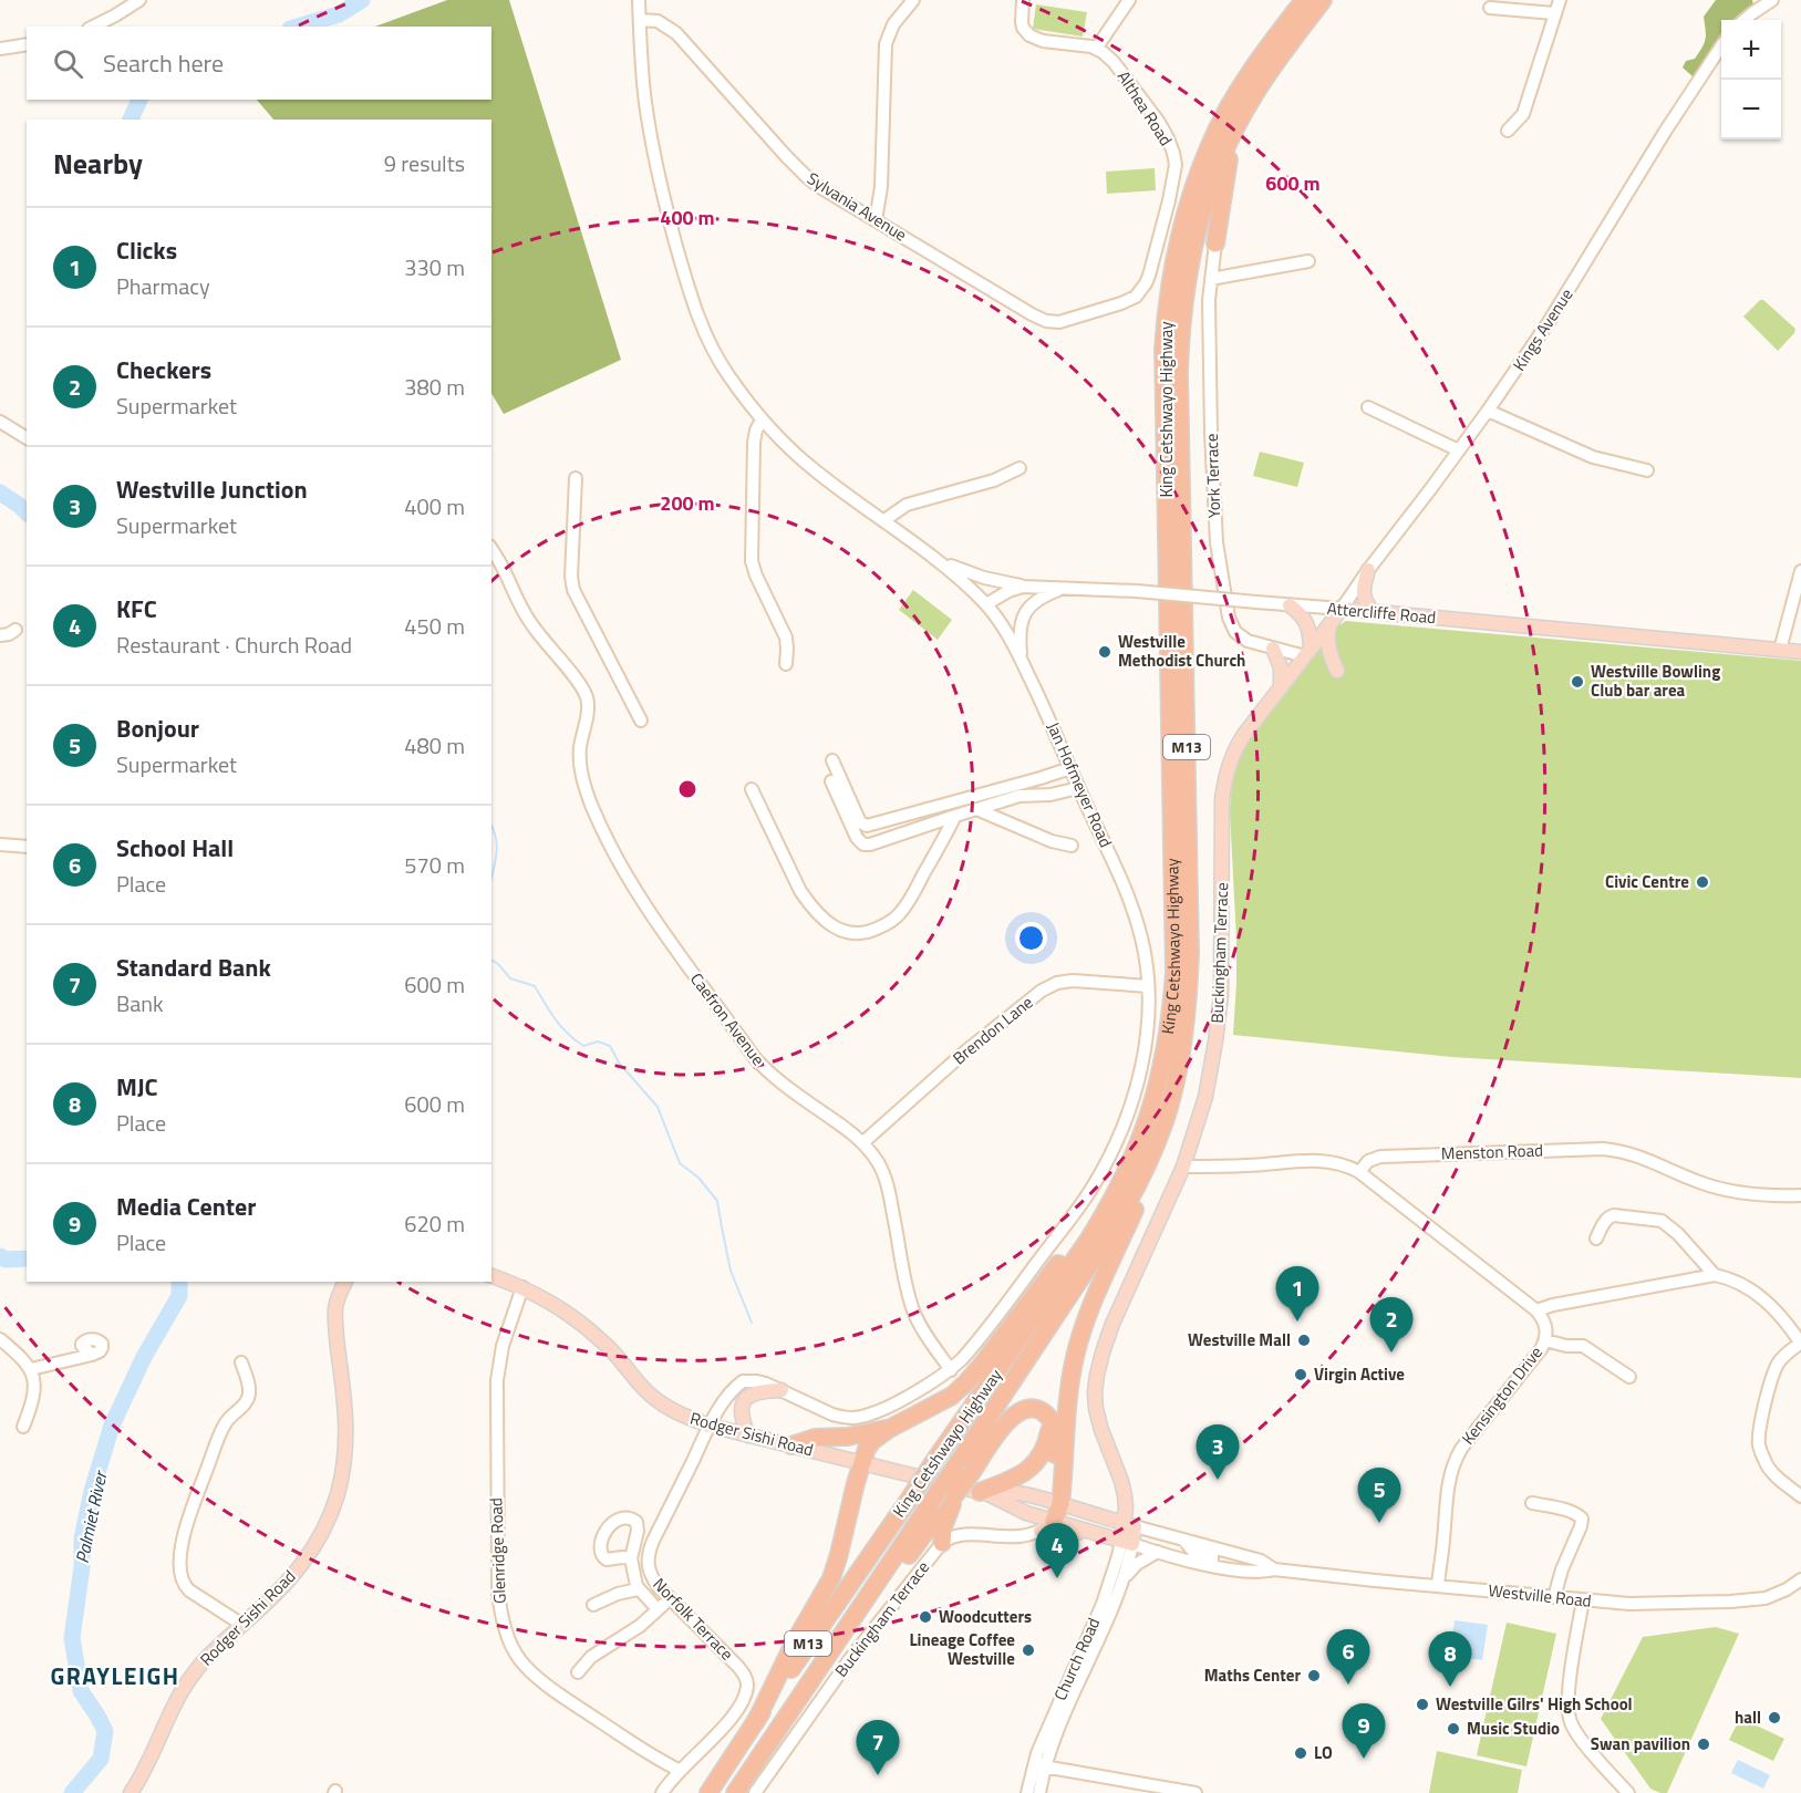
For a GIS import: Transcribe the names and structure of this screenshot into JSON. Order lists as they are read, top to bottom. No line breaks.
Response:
{"streets":{"highway":["King Cetshwayo Highway","M13"],"main road":["Attercliffe Road","Buckingham Terrace","Rodger Sishi Road","Westville Road","Church Road"],"street":["Althea Road","Sylvania Avenue","Kings Avenue","York Terrace","Jan Hofmeyer Road","Caefron Avenue","Brendon Lane","Menston Road","Kensington Drive","Glenridge Road","Norfolk Terrace"]},"crossings":[["Althea Road","Sylvania Avenue"],["Sylvania Avenue","Jan Hofmeyer Road"],["Kings Avenue","Attercliffe Road"],["Kings Avenue","Buckingham Terrace"],["York Terrace","Buckingham Terrace"],["Attercliffe Road","Jan Hofmeyer Road"],["Attercliffe Road","Buckingham Terrace"],["Jan Hofmeyer Road","Caefron Avenue"],["Jan Hofmeyer Road","Brendon Lane"],["Jan Hofmeyer Road","Rodger Sishi Road"],["Jan Hofmeyer Road","Norfolk Terrace"],["Buckingham Terrace","Westville Road"],["Buckingham Terrace","Church Road"],["Caefron Avenue","Brendon Lane"],["Kensington Drive","Westville Road"],["Rodger Sishi Road","Glenridge Road"],["Rodger Sishi Road","Westville Road"],["Rodger Sishi Road","Norfolk Terrace"],["Glenridge Road","Norfolk Terrace"],["Westville Road","Church Road"]],"districts":["GRAYLEIGH"],"water":["Palmiet River"],"places":["Westville Methodist Church","Westville Bowling Club bar area","Civic Centre","Westville Mall","Virgin Active","Woodcutters","Lineage Coffee Westville","Maths Center","Westville Gilrs' High School","hall","Music Studio","Swan pavilion","LO"],"page":{"map_buttons":["+","−"],"search":"Search here","heading":["Nearby","9 results"],"list":[{"mark":"1","name":"Clicks","note":"Pharmacy","value":"330 m"},{"mark":"2","name":"Checkers","note":"Supermarket","value":"380 m"},{"mark":"3","name":"Westville Junction","note":"Supermarket","value":"400 m"},{"mark":"4","name":"KFC","note":"Restaurant · Church Road","value":"450 m"},{"mark":"5","name":"Bonjour","note":"Supermarket","value":"480 m"},{"mark":"6","name":"School Hall","note":"Place","value":"570 m"},{"mark":"7","name":"Standard Bank","note":"Bank","value":"600 m"},{"mark":"8","name":"MJC","note":"Place","value":"600 m"},{"mark":"9","name":"Media Center","note":"Place","value":"620 m"}],"pins":["1","2","3","5","4","6","8","9","7"]},"rings":["600 m","400 m","200 m"]}
